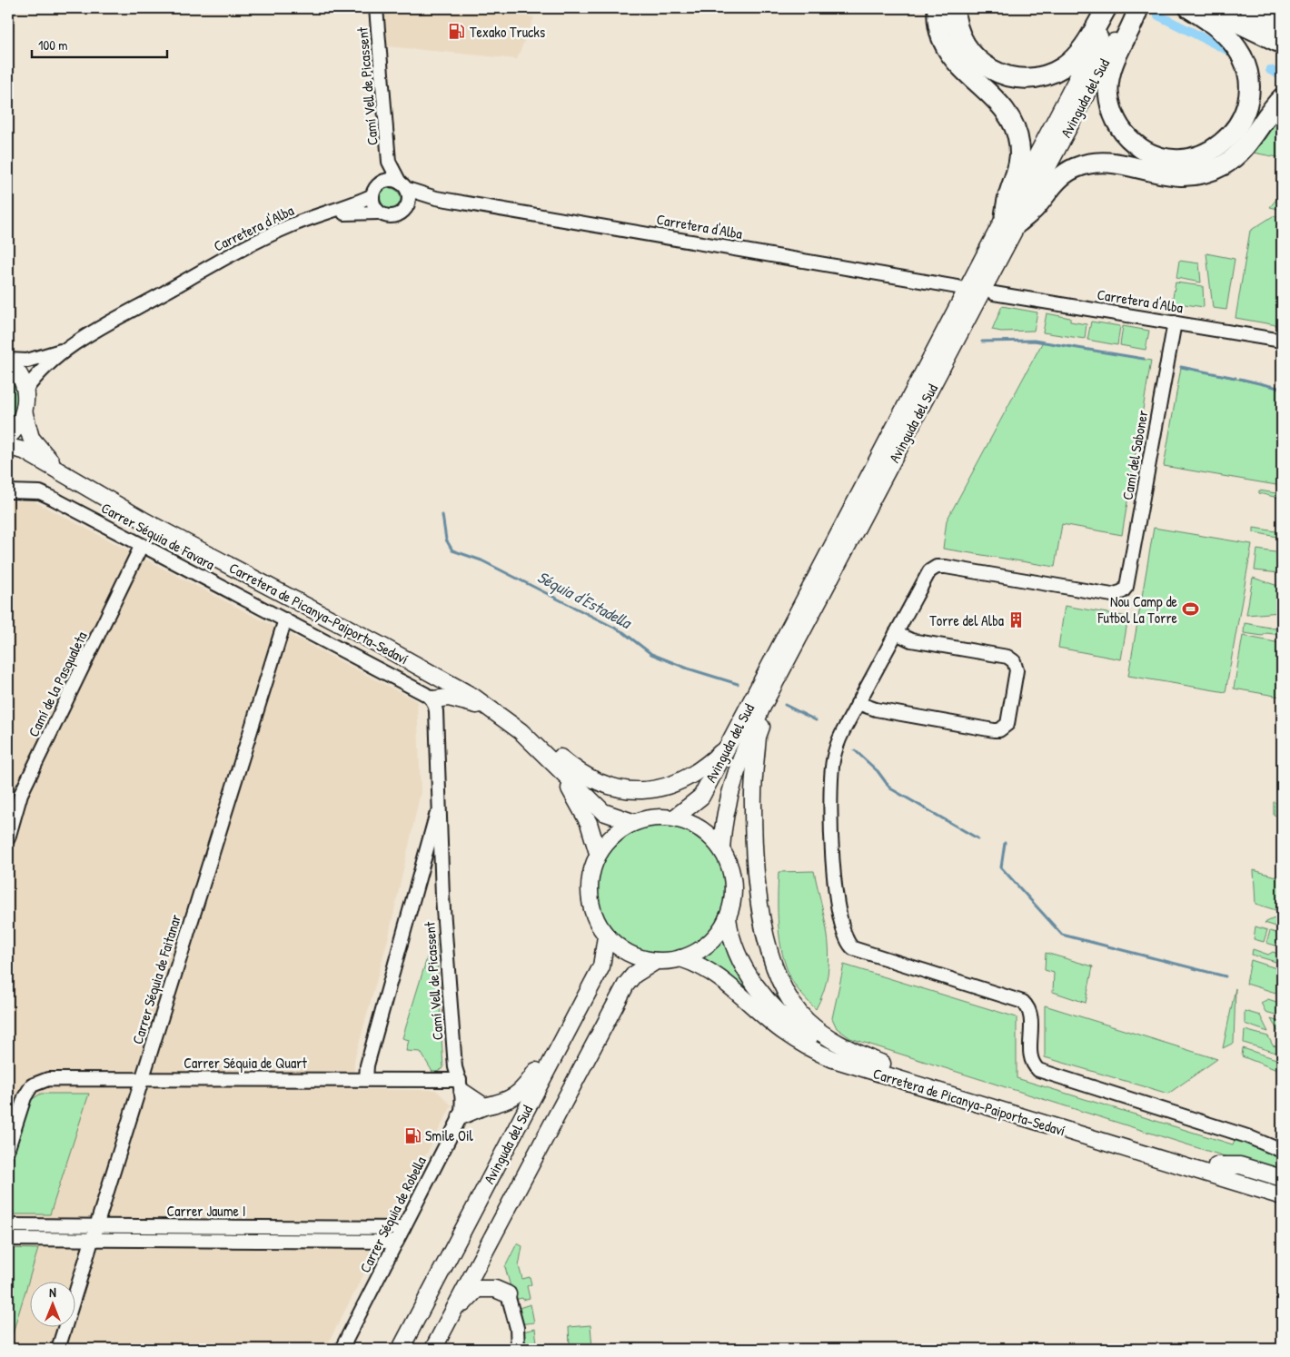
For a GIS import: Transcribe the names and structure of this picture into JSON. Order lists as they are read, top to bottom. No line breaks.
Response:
{"streets":{"main road":["Avinguda del Sud","Carretera de Picanya-Paiporta-Sedaví"],"street":["Camí Vell de Picassent","Carretera d'Alba","Camí del Saboner","Carrer Séquia de Favara","Camí de la Pasqualeta","Carrer Séquia de Faitanar","Carrer Séquia de Quart","Carrer Jaume I","Carrer Séquia de Robella"]},"crossings":[["Camí Vell de Picassent","Carretera d'Alba"],["Camí Vell de Picassent","Carrer Séquia de Favara"],["Camí Vell de Picassent","Carrer Séquia de Quart"],["Camí Vell de Picassent","Carrer Séquia de Robella"],["Avinguda del Sud","Carretera de Picanya-Paiporta-Sedaví"],["Carretera d'Alba","Camí del Saboner"],["Carrer Séquia de Favara","Camí de la Pasqualeta"],["Carrer Séquia de Favara","Carrer Séquia de Faitanar"],["Carrer Séquia de Faitanar","Carrer Séquia de Quart"],["Carrer Séquia de Faitanar","Carrer Jaume I"],["Carrer Séquia de Quart","Carrer Séquia de Robella"],["Carrer Jaume I","Carrer Séquia de Robella"]],"water":["Séquia d'Estadella"],"places":{"fuel station":["Texako Trucks","Smile Oil"],"sports":["Nou Camp de Futbol La Torre"],"building":["Torre del Alba"]},"scale_bar":"100 m","north":"top"}
